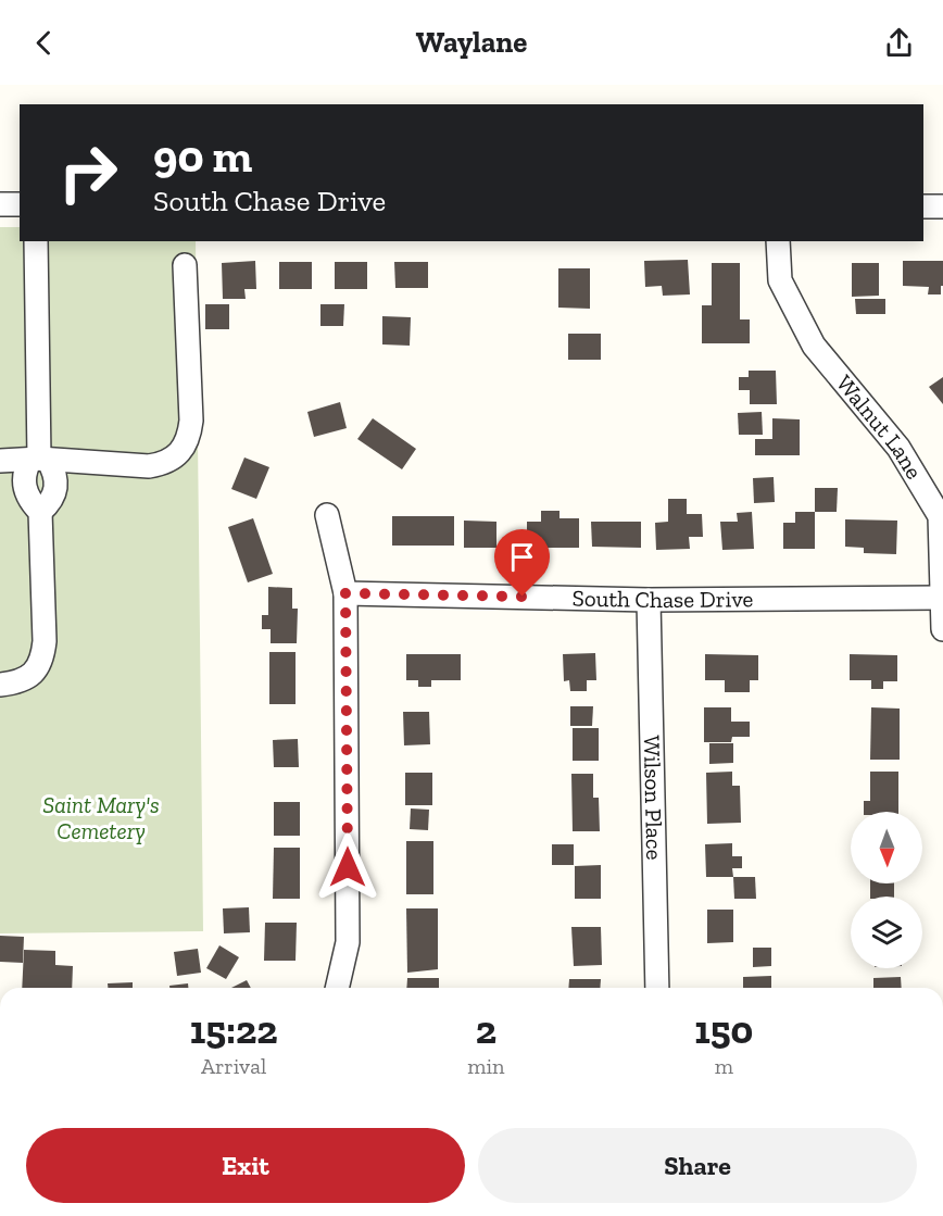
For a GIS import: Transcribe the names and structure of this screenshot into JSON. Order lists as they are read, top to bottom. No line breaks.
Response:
{"streets":{"street":["Walnut Lane","South Chase Drive","Wilson Place"]},"crossings":[["Walnut Lane","South Chase Drive"],["South Chase Drive","Wilson Place"]],"parks":["Saint Mary's Cemetery"],"north":"bottom","page":{"header":"Waylane","turn":["90 m","South Chase Drive"],"eta":["15:22","Arrival","2","min","150","m"],"buttons":["Exit","Share"]}}
